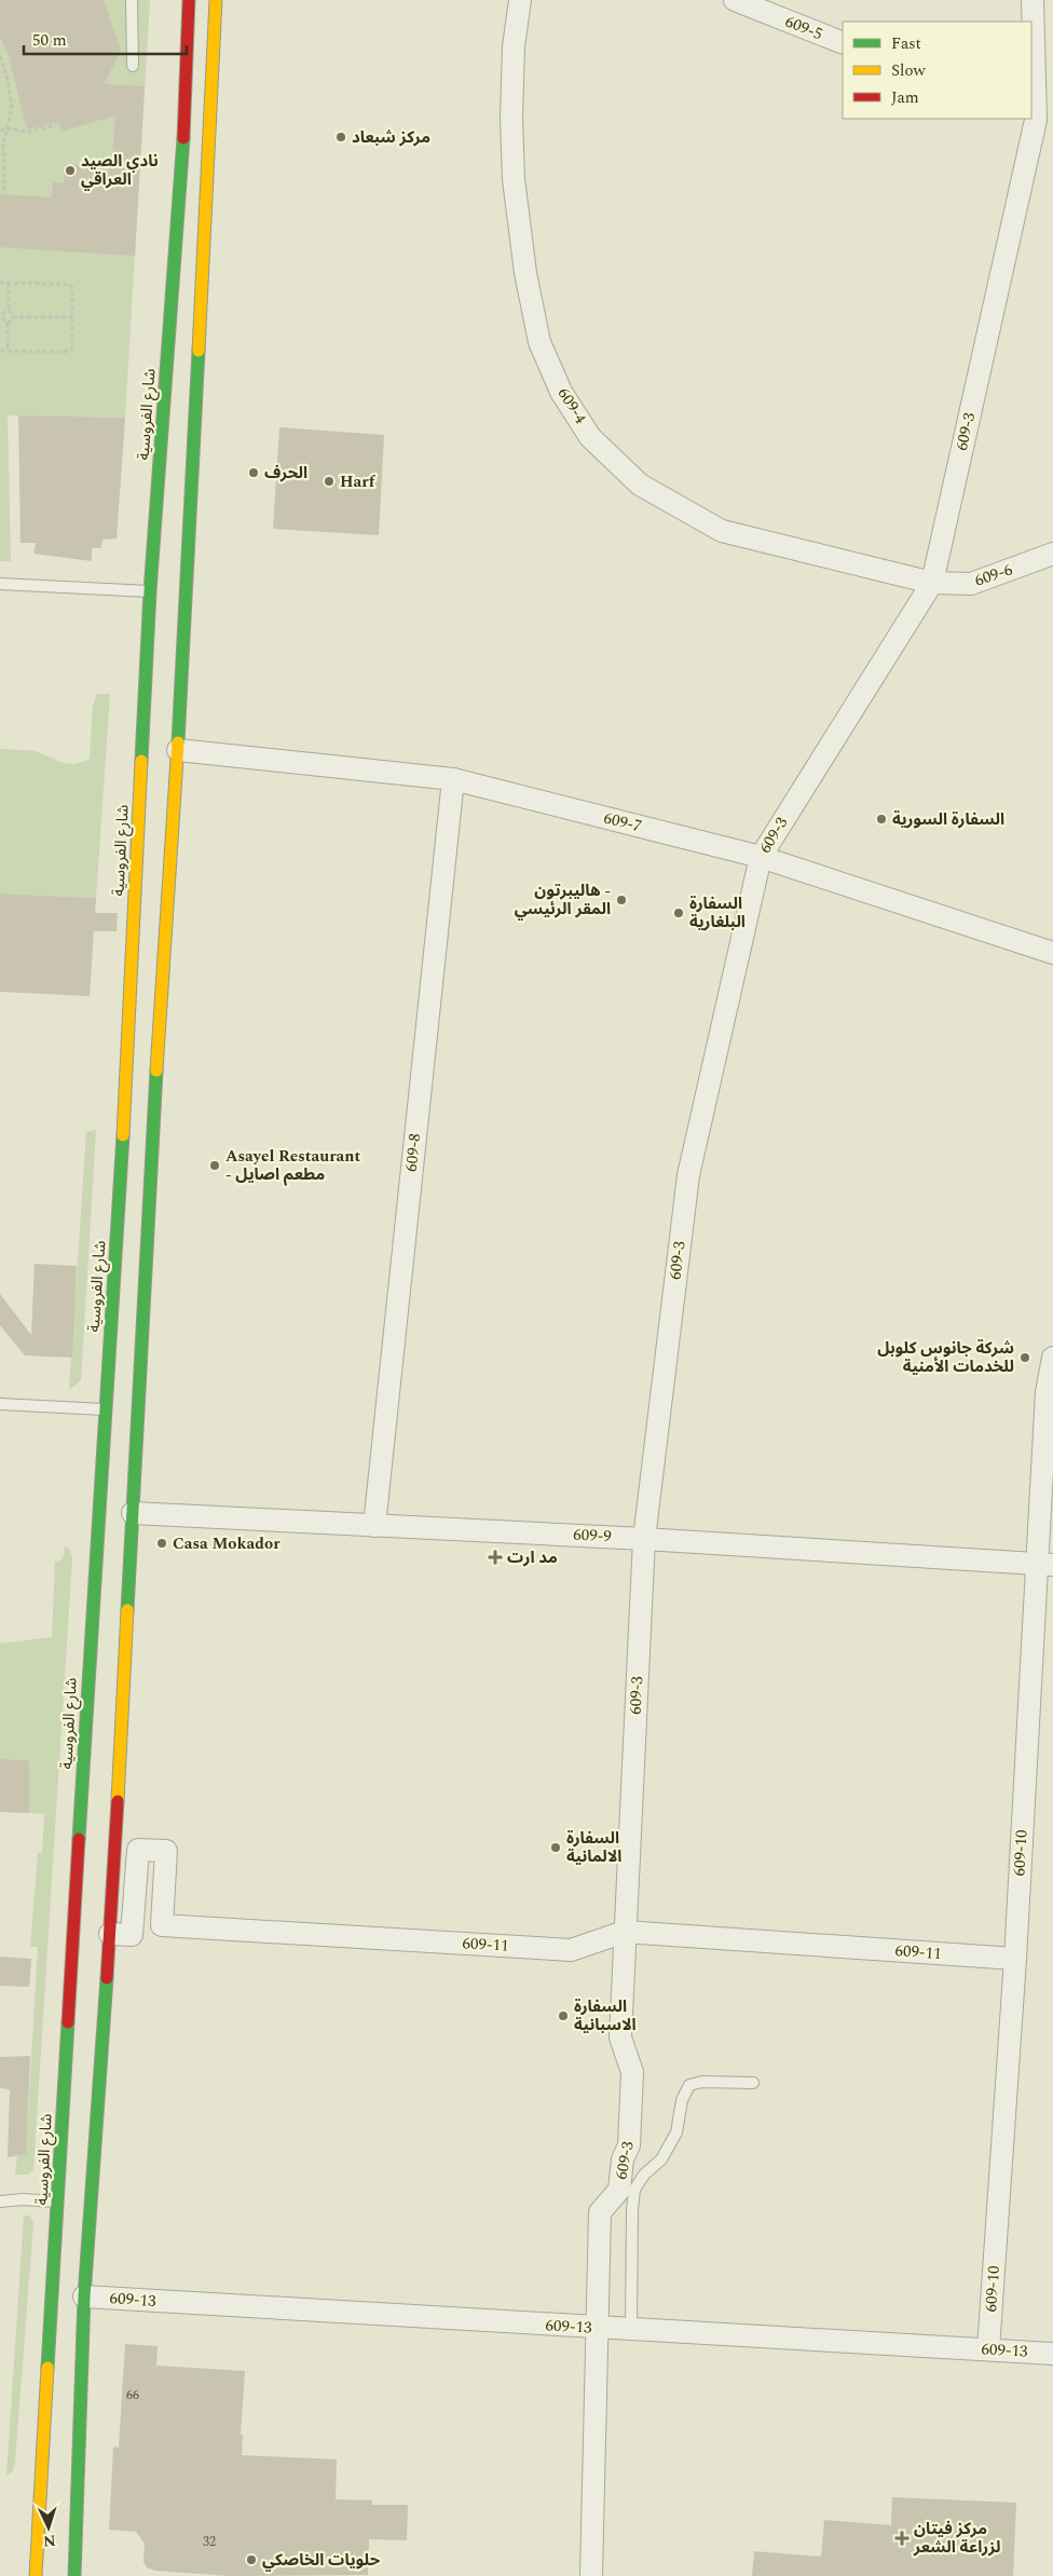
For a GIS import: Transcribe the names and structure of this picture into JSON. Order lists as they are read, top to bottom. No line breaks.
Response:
{"streets":{"street":["609-5","609-4","شارع الفروسية","609-3","609-6","609-7","609-8","609-9","609-10","609-11","609-13"]},"crossings":[["609-4","609-3"],["609-4","609-6"],["شارع الفروسية","609-7"],["شارع الفروسية","609-9"],["شارع الفروسية","609-11"],["شارع الفروسية","609-13"],["609-3","609-6"],["609-3","609-7"],["609-3","609-9"],["609-3","609-11"],["609-3","609-13"],["609-7","609-8"],["609-8","609-9"],["609-9","609-10"],["609-10","609-11"],["609-10","609-13"]],"places":{"other":["مركز شبعاد","نادي الصيد العراقي","الحرف","Harf","السفارة السورية","هاليبرتون - المقر الرئيسي","السفارة البلغارية","Asayel Restaurant - مطعم اصايل","شركة جانوس كلوبل للخدمات الأمنية","Casa Mokador","السفارة الالمانية","السفارة الاسبانية","حلويات الخاصكي"],"health":["مد ارت","مركز فيتان لزراعة الشعر"]},"house_numbers":["66","32"],"legend":["Fast","Slow","Jam"],"scale_bar":"50 m","north":"bottom"}
